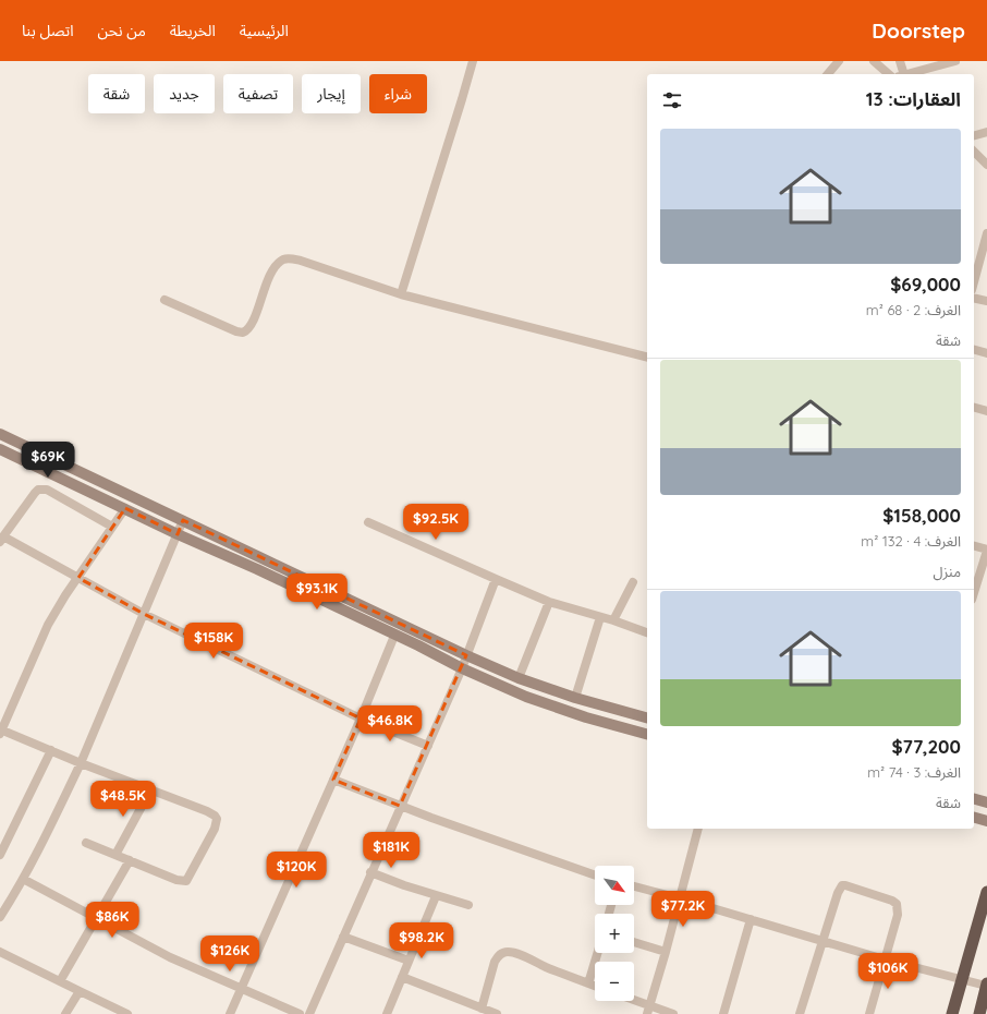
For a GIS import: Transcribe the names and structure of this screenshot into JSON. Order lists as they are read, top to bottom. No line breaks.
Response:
{"north":"bottom right","page":{"header":"Doorstep","nav":["الرئيسية","الخريطة","من نحن","اتصل بنا"],"chip":["شراء","إيجار","تصفية","جديد","شقة"],"heading":"العقارات: 13","list":[{"name":"$69,000","note":"الغرف: 2 · 68 m² · شقة"},{"name":"$158,000","note":"الغرف: 4 · 132 m² · منزل"},{"name":"$77,200","note":"الغرف: 3 · 74 m² · شقة"}],"price":["$69K","$92.5K","$93.1K","$158K","$46.8K","$48.5K","$181K","$120K","$77.2K","$86K","$98.2K","$126K","$106K"],"map_buttons":["+","−"]}}
